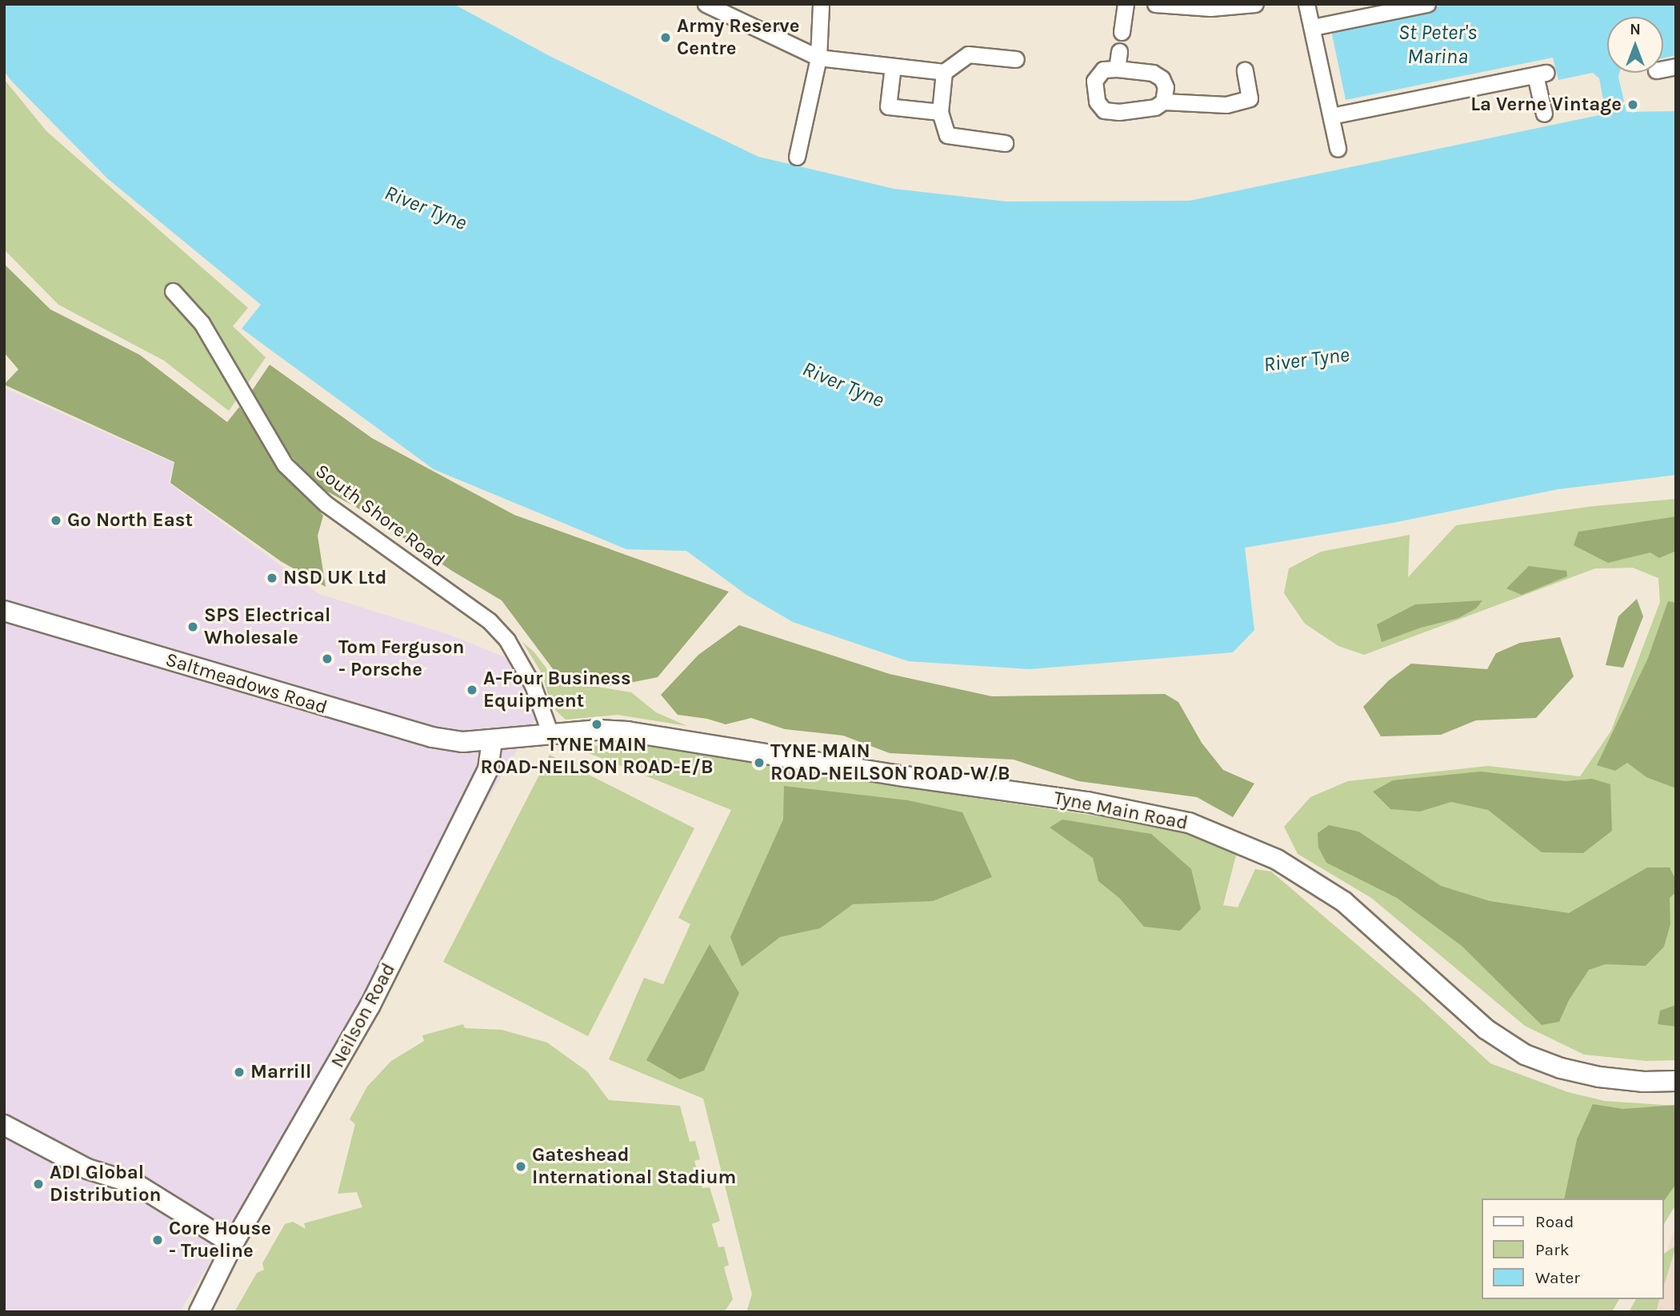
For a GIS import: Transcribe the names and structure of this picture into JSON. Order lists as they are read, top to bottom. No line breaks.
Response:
{"streets":{"street":["South Shore Road","Saltmeadows Road","Tyne Main Road","Neilson Road"]},"crossings":[["South Shore Road","Tyne Main Road"],["Saltmeadows Road","Tyne Main Road"],["Saltmeadows Road","Neilson Road"],["Tyne Main Road","Neilson Road"]],"water":["St Peter's Marina","River Tyne"],"places":["Army Reserve Centre","La Verne Vintage","Go North East","NSD UK Ltd","SPS Electrical Wholesale","Tom Ferguson - Porsche","A-Four Business Equipment","TYNE MAIN ROAD-NEILSON ROAD-E/B","TYNE MAIN ROAD-NEILSON ROAD-W/B","Marrill","Gateshead International Stadium","ADI Global Distribution","Core House - Trueline"],"legend":["Road","Park","Water"],"north":"top"}
